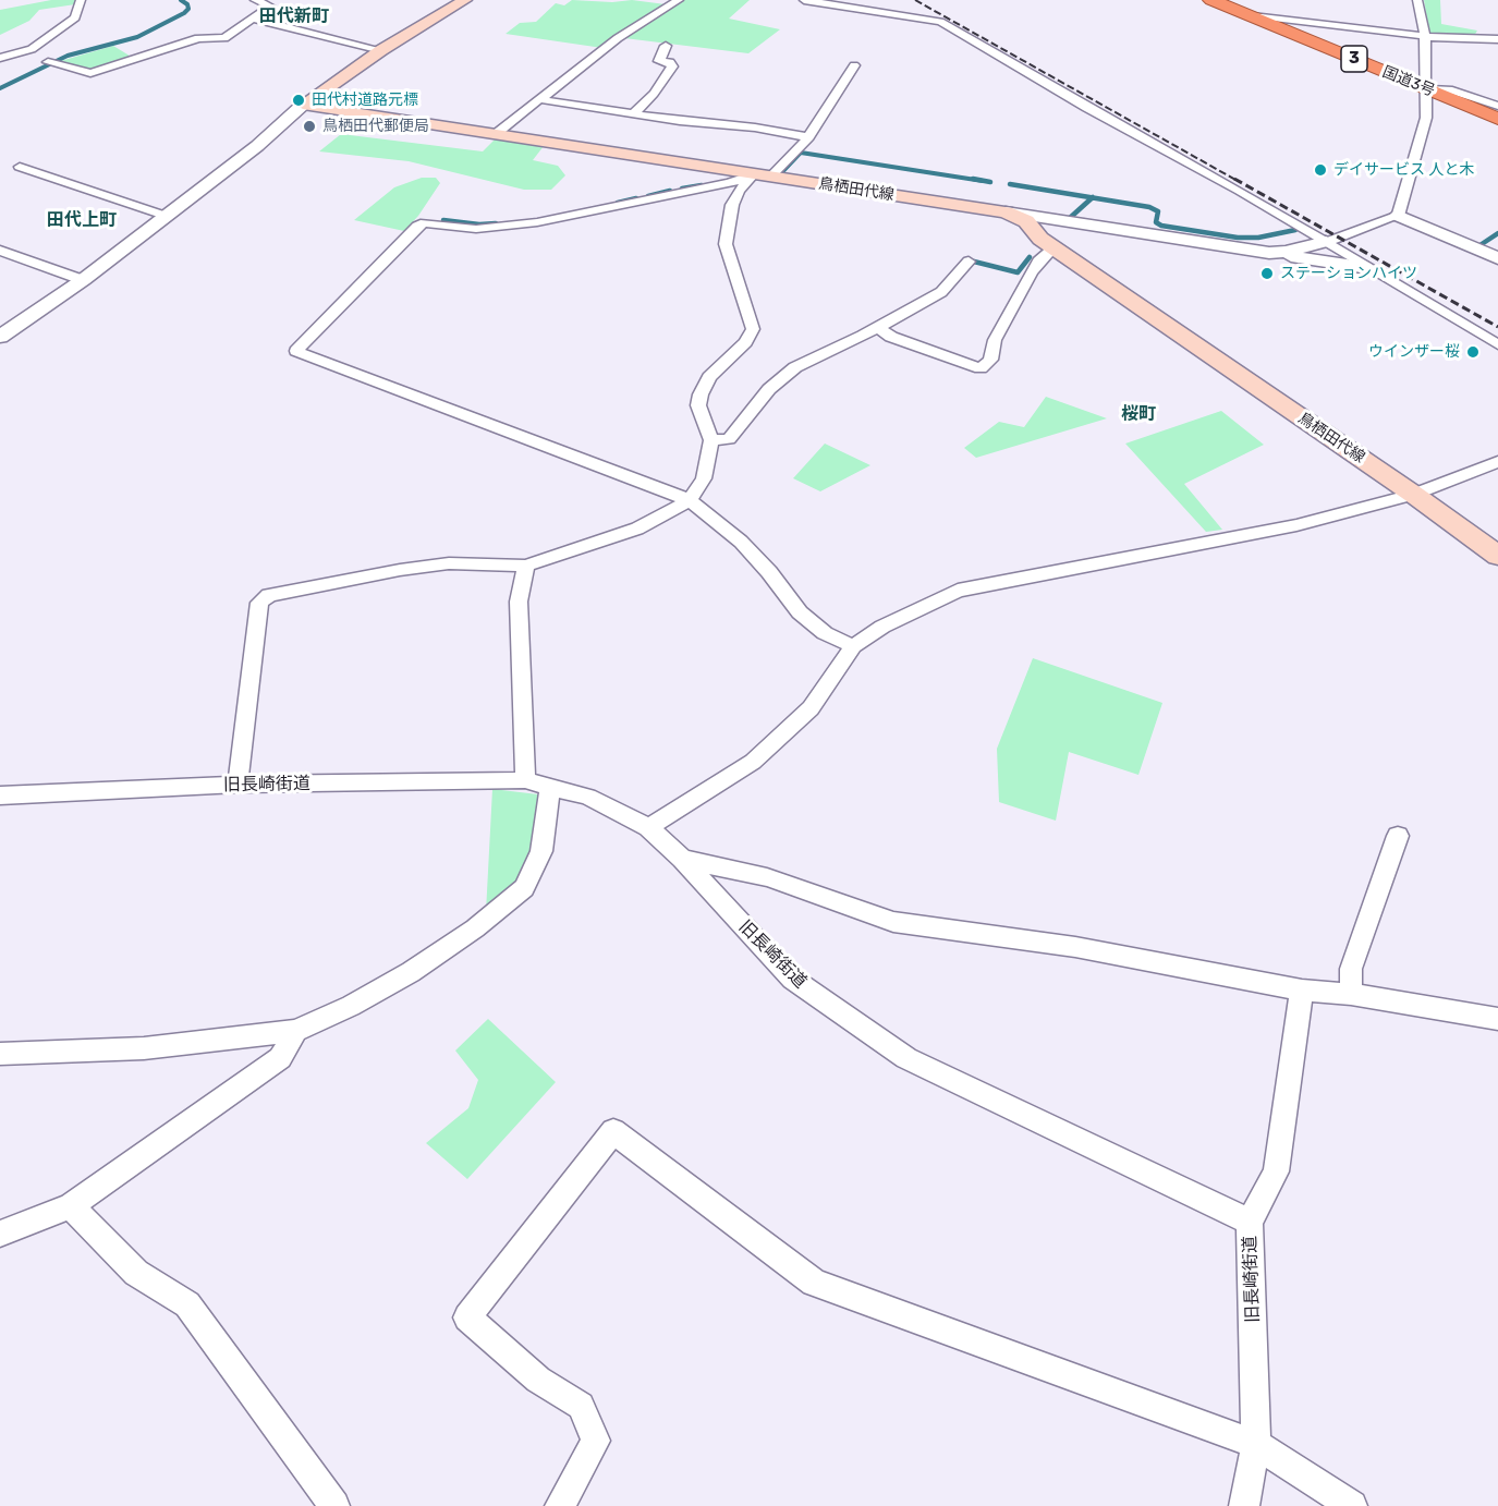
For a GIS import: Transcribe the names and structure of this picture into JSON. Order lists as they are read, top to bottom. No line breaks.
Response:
{"streets":{"highway":["3","国道3号"],"main road":["鳥栖田代線"],"street":["旧長崎街道"]},"districts":["田代新町","田代上町","桜町"],"places":["田代村道路元標","鳥栖田代郵便局","デイサービス 人と木","ステーションハイツ","ウインザー桜"]}
